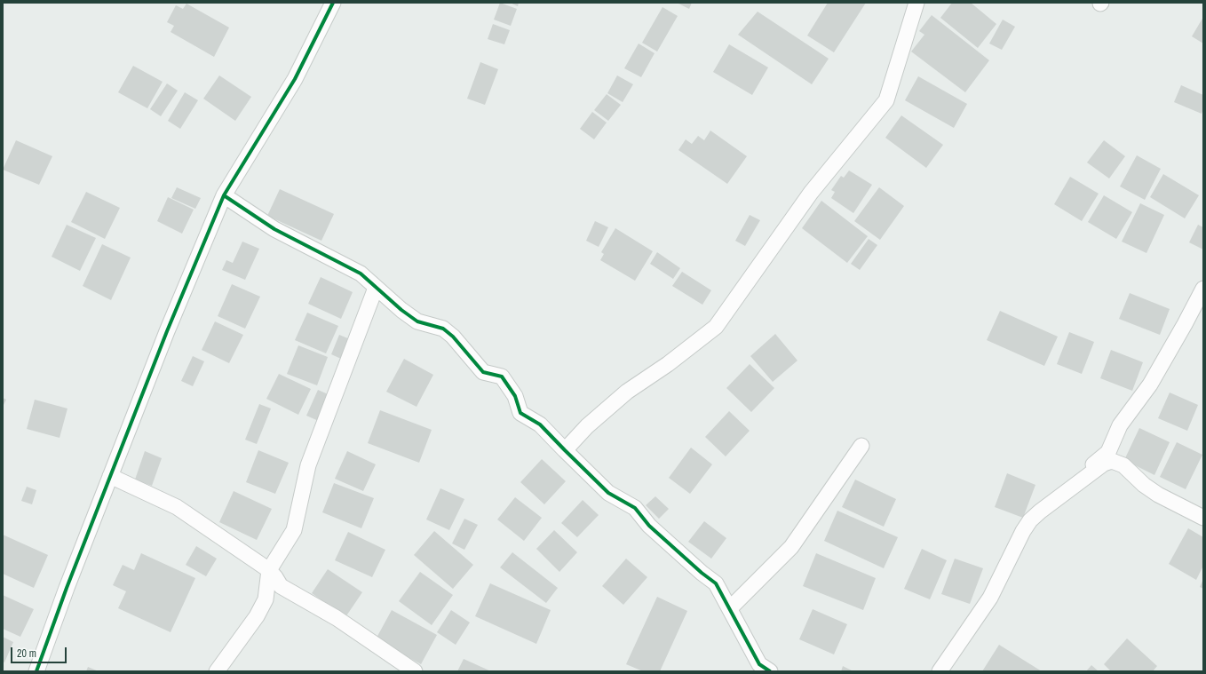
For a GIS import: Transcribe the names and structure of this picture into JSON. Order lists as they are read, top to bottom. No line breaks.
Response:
{"scale_bar":"20 m"}
